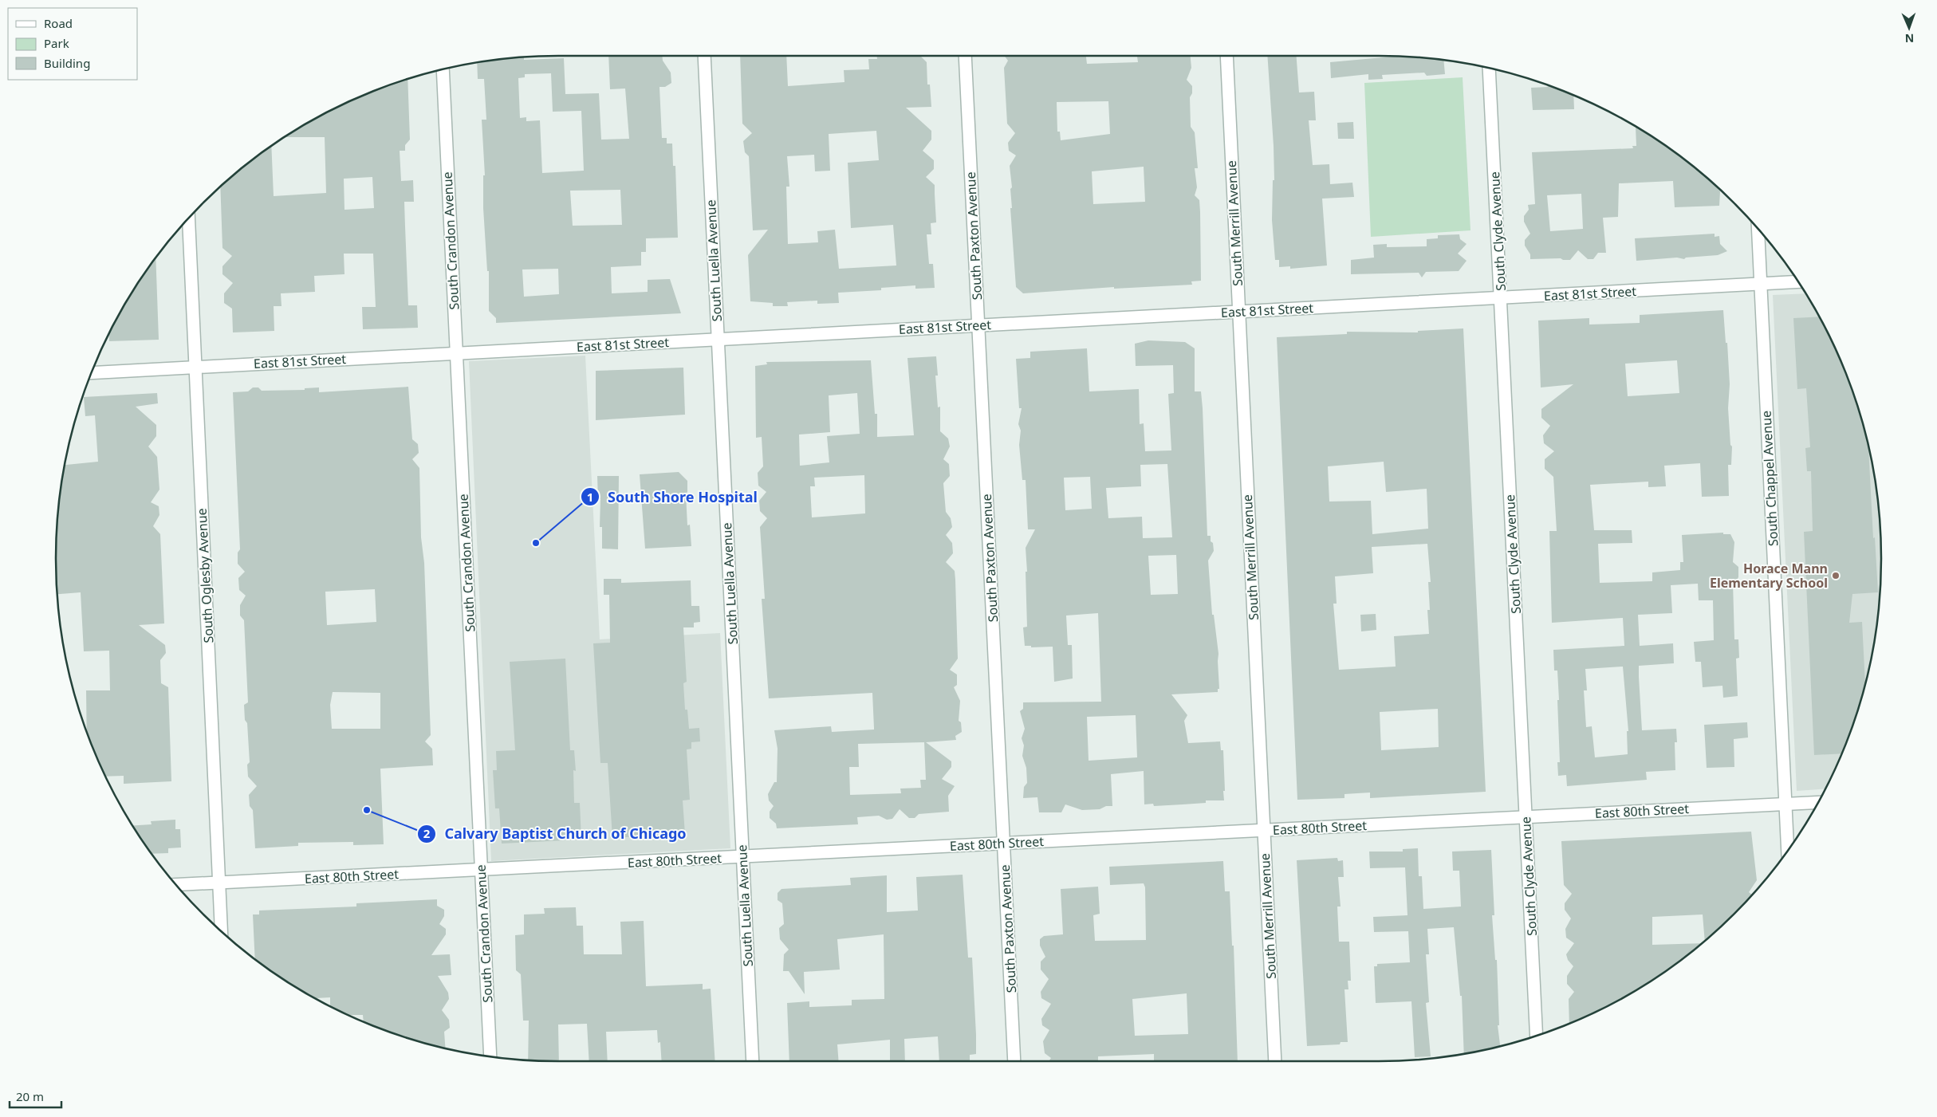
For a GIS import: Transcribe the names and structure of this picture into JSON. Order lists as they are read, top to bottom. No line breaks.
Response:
{"streets":{"street":["South Merrill Avenue","South Clyde Avenue","South Paxton Avenue","South Crandon Avenue","South Luella Avenue","East 81st Street","South Chappel Avenue","South Oglesby Avenue","East 80th Street"]},"crossings":[["South Merrill Avenue","East 81st Street"],["South Merrill Avenue","East 80th Street"],["South Clyde Avenue","East 81st Street"],["South Clyde Avenue","East 80th Street"],["South Paxton Avenue","East 81st Street"],["South Paxton Avenue","East 80th Street"],["South Crandon Avenue","East 81st Street"],["South Crandon Avenue","East 80th Street"],["South Luella Avenue","East 81st Street"],["South Luella Avenue","East 80th Street"],["East 81st Street","South Chappel Avenue"],["East 81st Street","South Oglesby Avenue"],["South Chappel Avenue","East 80th Street"],["South Oglesby Avenue","East 80th Street"]],"places":["South Shore Hospital","Horace Mann Elementary School","Calvary Baptist Church of Chicago"],"legend":["Road","Park","Building"],"scale_bar":"20 m","north":"bottom"}
